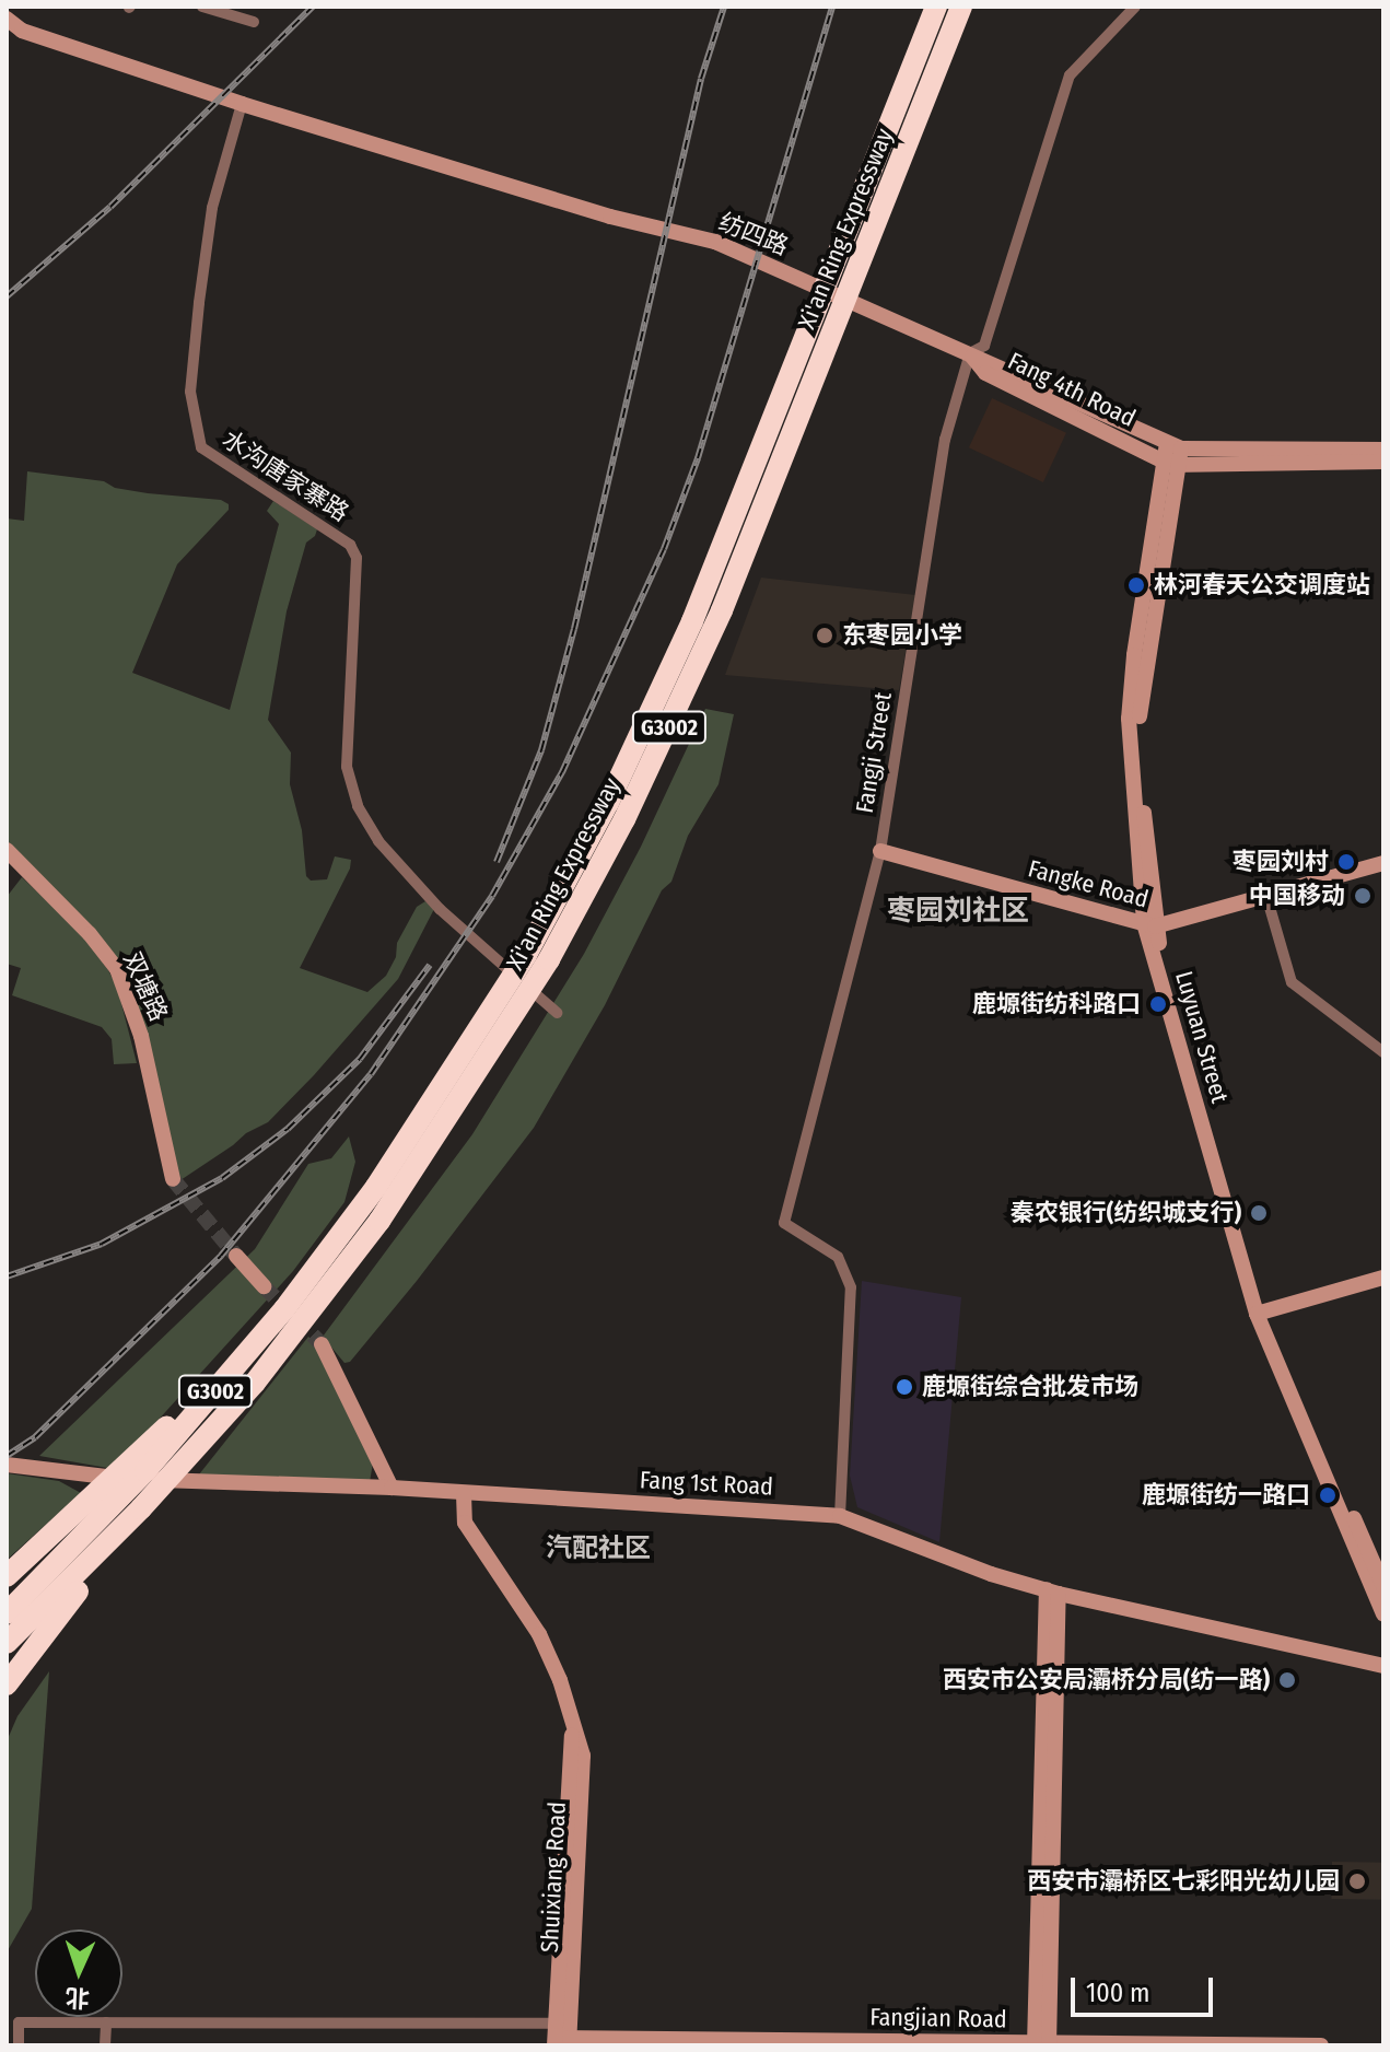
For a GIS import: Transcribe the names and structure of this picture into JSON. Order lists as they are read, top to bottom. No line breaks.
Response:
{"streets":{"highway":["Xi'an Ring Expressway","G3002"],"street":["纺四路","Fang 4th Road","水沟唐家寨路","Fangji Street","Fangke Road","双塘路","Luyuan Street","Fang 1st Road","Shuixiang Road","Fangjian Road"]},"crossings":[["纺四路","Fang 4th Road"],["纺四路","水沟唐家寨路"],["纺四路","Fangji Street"],["Fang 4th Road","Fangji Street"],["Fang 4th Road","Luyuan Street"],["Fangji Street","Fangke Road"],["Fangji Street","Fang 1st Road"],["Fangke Road","Luyuan Street"],["Fang 1st Road","Shuixiang Road"],["Shuixiang Road","Fangjian Road"]],"districts":["枣园刘社区","汽配社区"],"places":["林河春天公交调度站","东枣园小学","枣园刘村","中国移动","鹿塬街纺科路口","秦农银行(纺织城支行)","鹿塬街综合批发市场","鹿塬街纺一路口","西安市公安局灞桥分局(纺一路)","西安市灞桥区七彩阳光幼儿园"],"scale_bar":"100 m","north":"bottom"}
